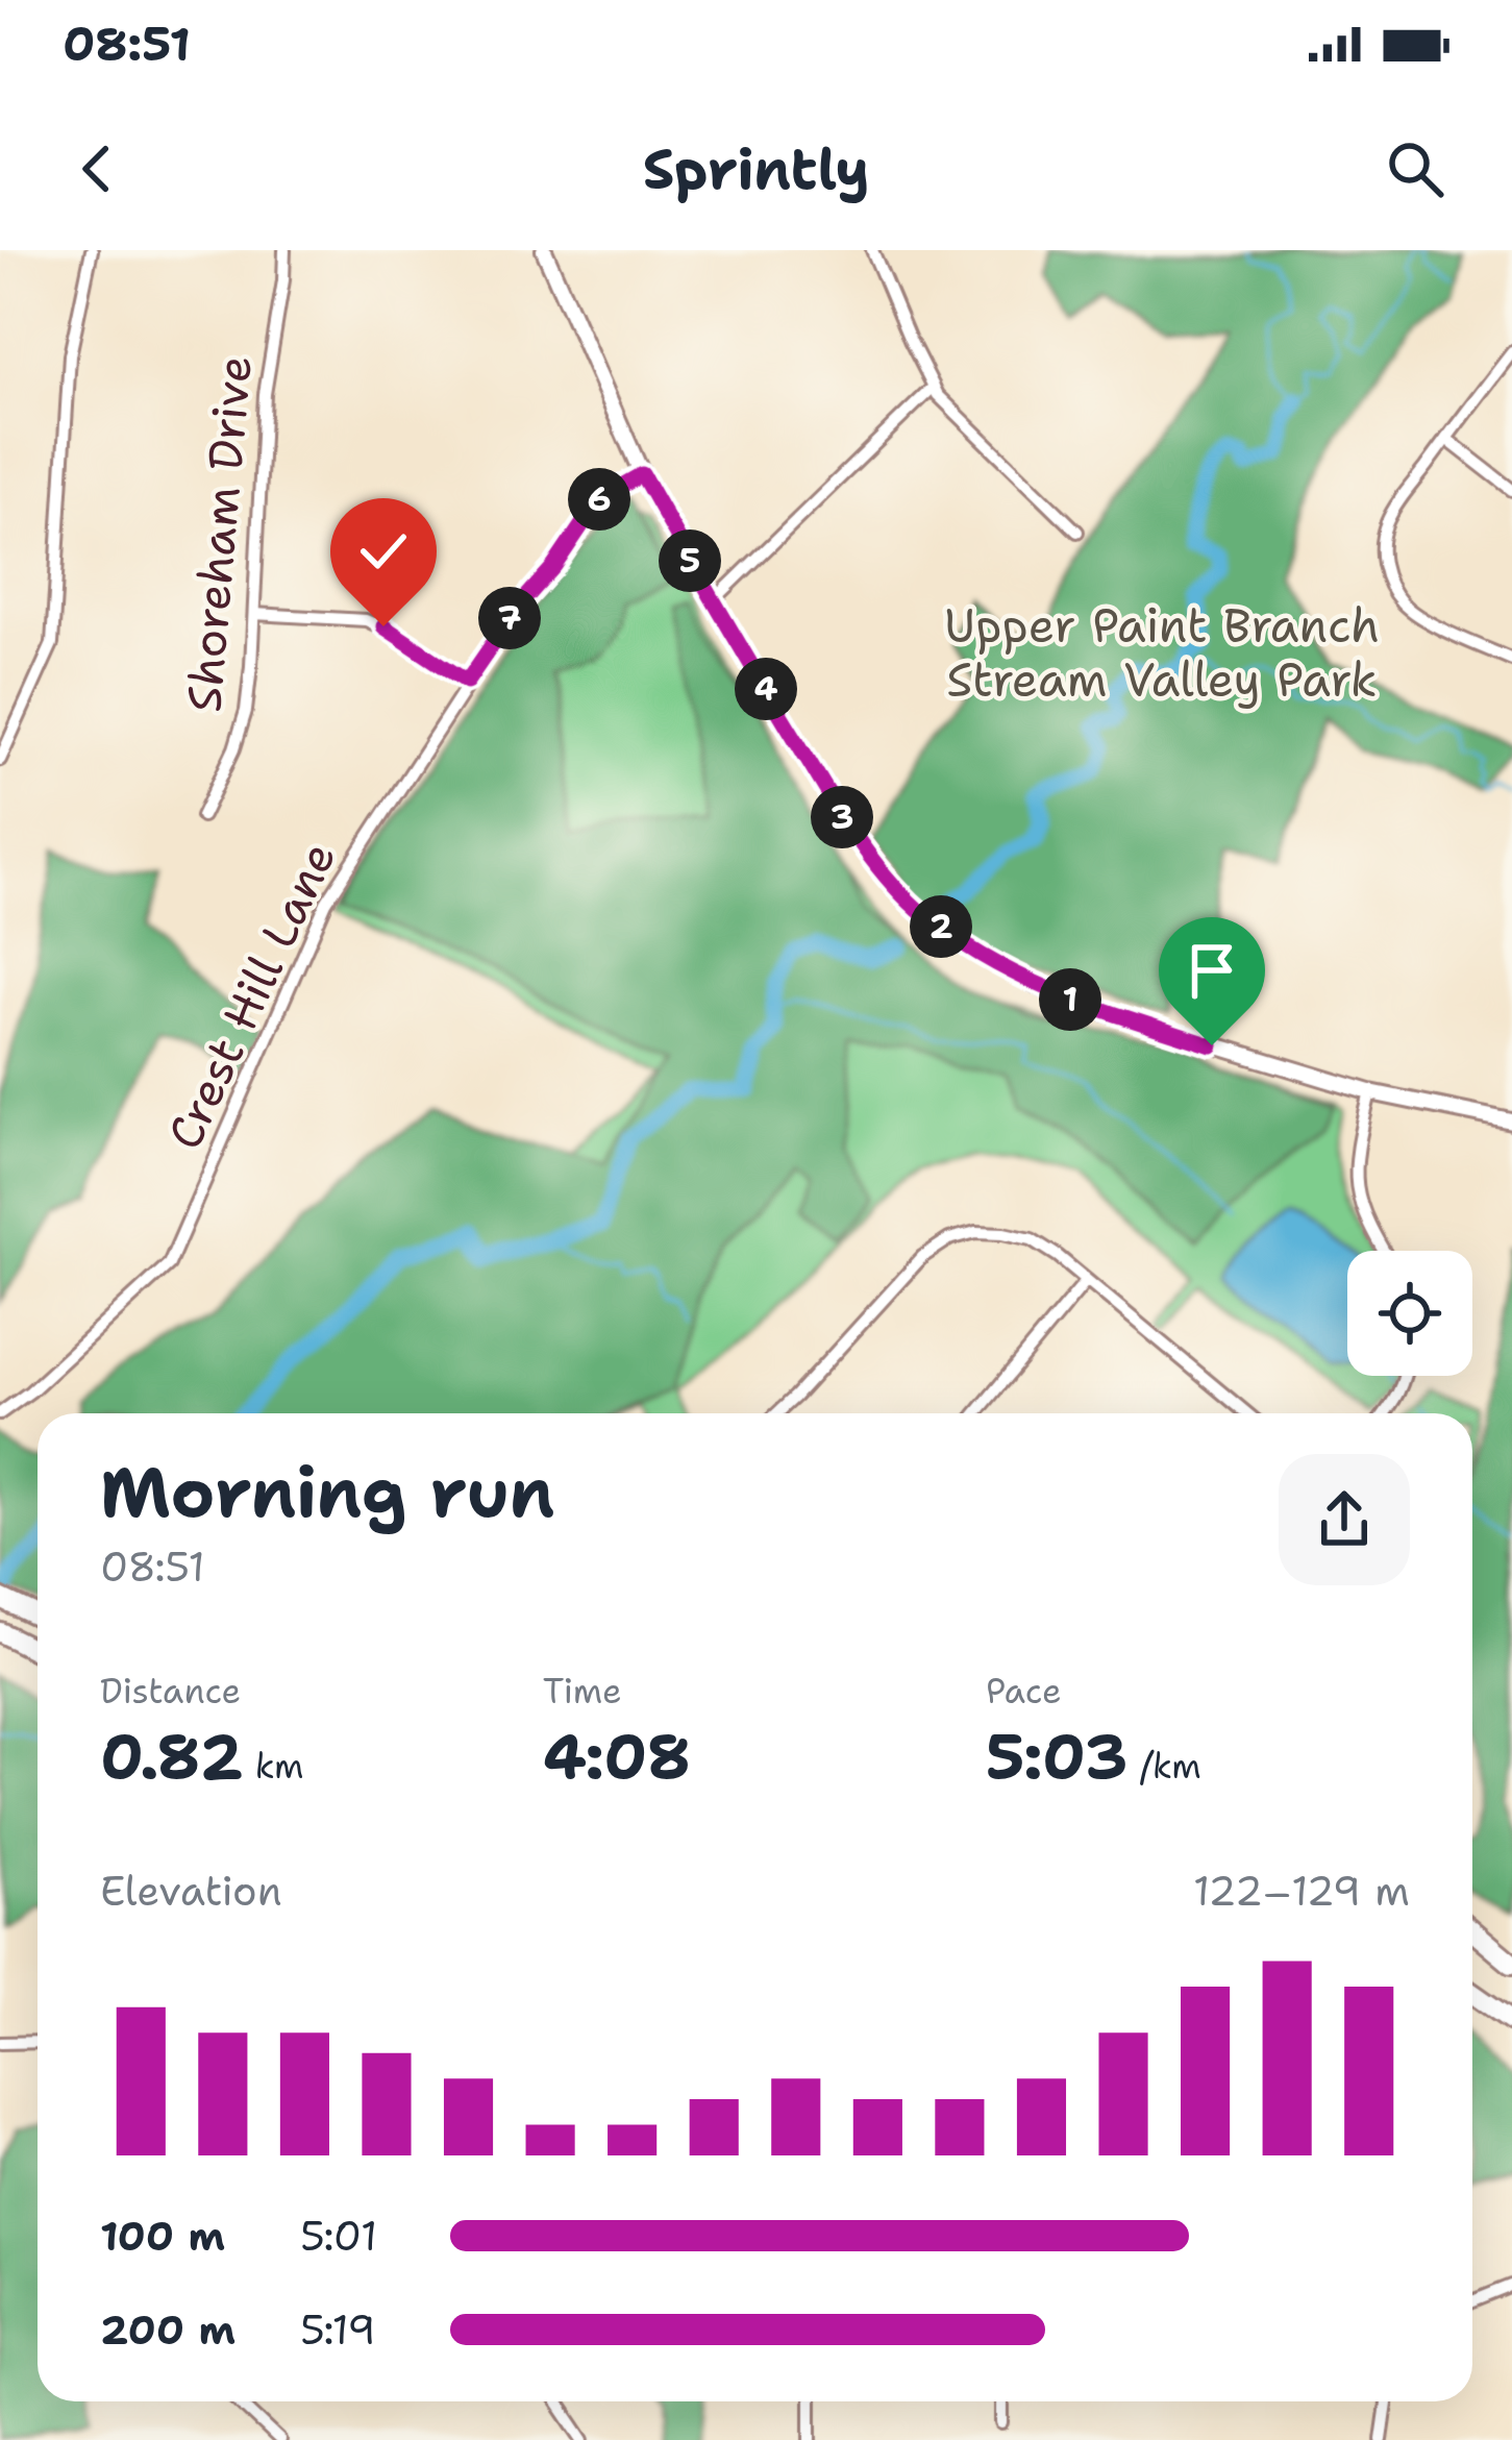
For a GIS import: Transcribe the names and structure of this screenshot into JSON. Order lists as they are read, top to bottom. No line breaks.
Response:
{"streets":{"street":["Shoreham Drive","Crest Hill Lane"]},"parks":["Upper Paint Branch Stream Valley Park"],"page":{"status":"08:51","header":"Sprintly","pins":["6","5","7","4","3","2","1"],"heading":["Morning run","08:51"],"stats":[["Distance","0.82 km"],["Time","4:08"],["Pace","5:03 /km"]],"chart":["Elevation","122–129 m"],"list":[{"name":"100 m","note":"5:01"},{"name":"200 m","note":"5:19"}]}}
